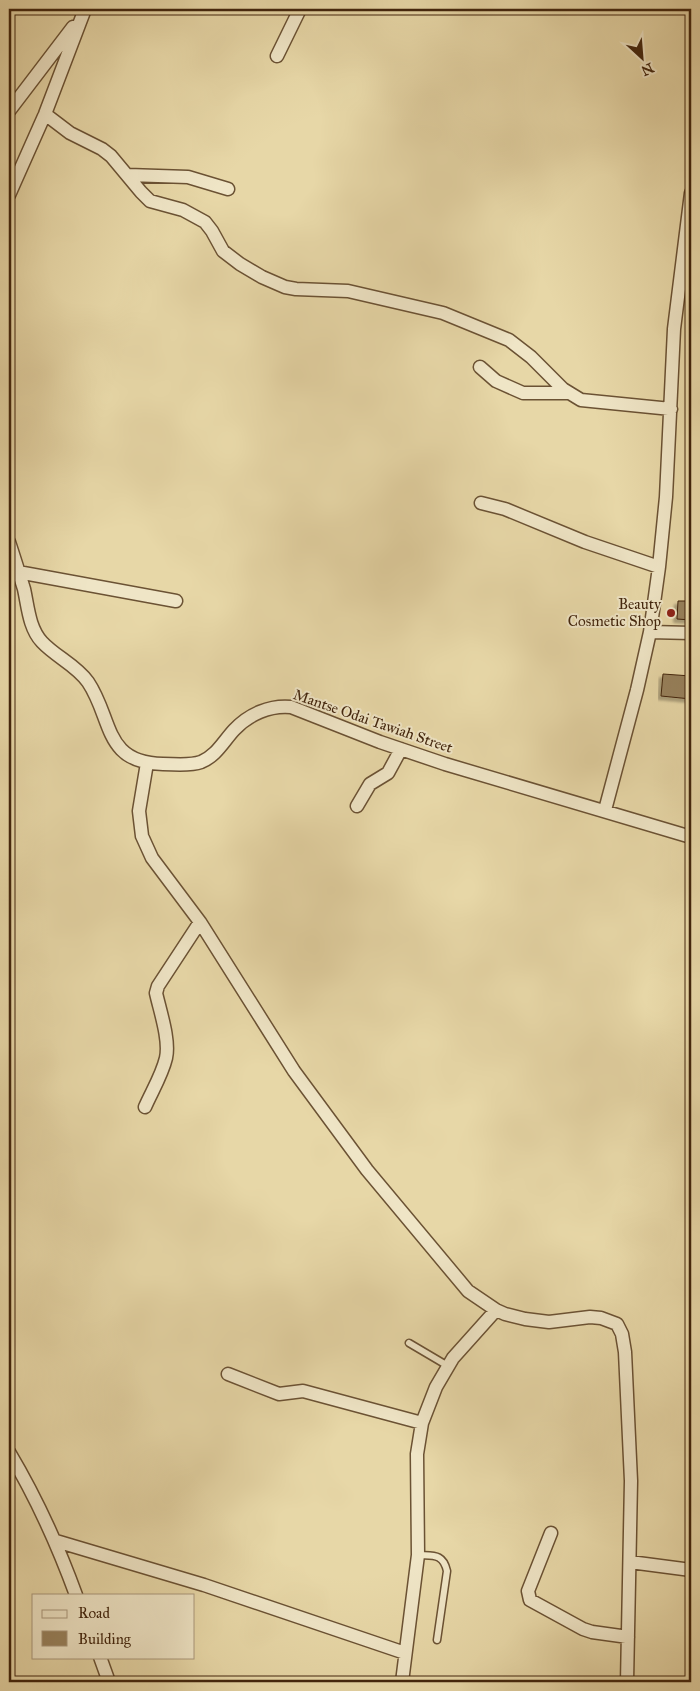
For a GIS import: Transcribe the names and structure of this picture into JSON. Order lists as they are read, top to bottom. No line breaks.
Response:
{"streets":{"street":["Mantse Odai Tawiah Street"]},"places":["Beauty Cosmetic Shop"],"legend":["Road","Building"],"north":"bottom right"}
